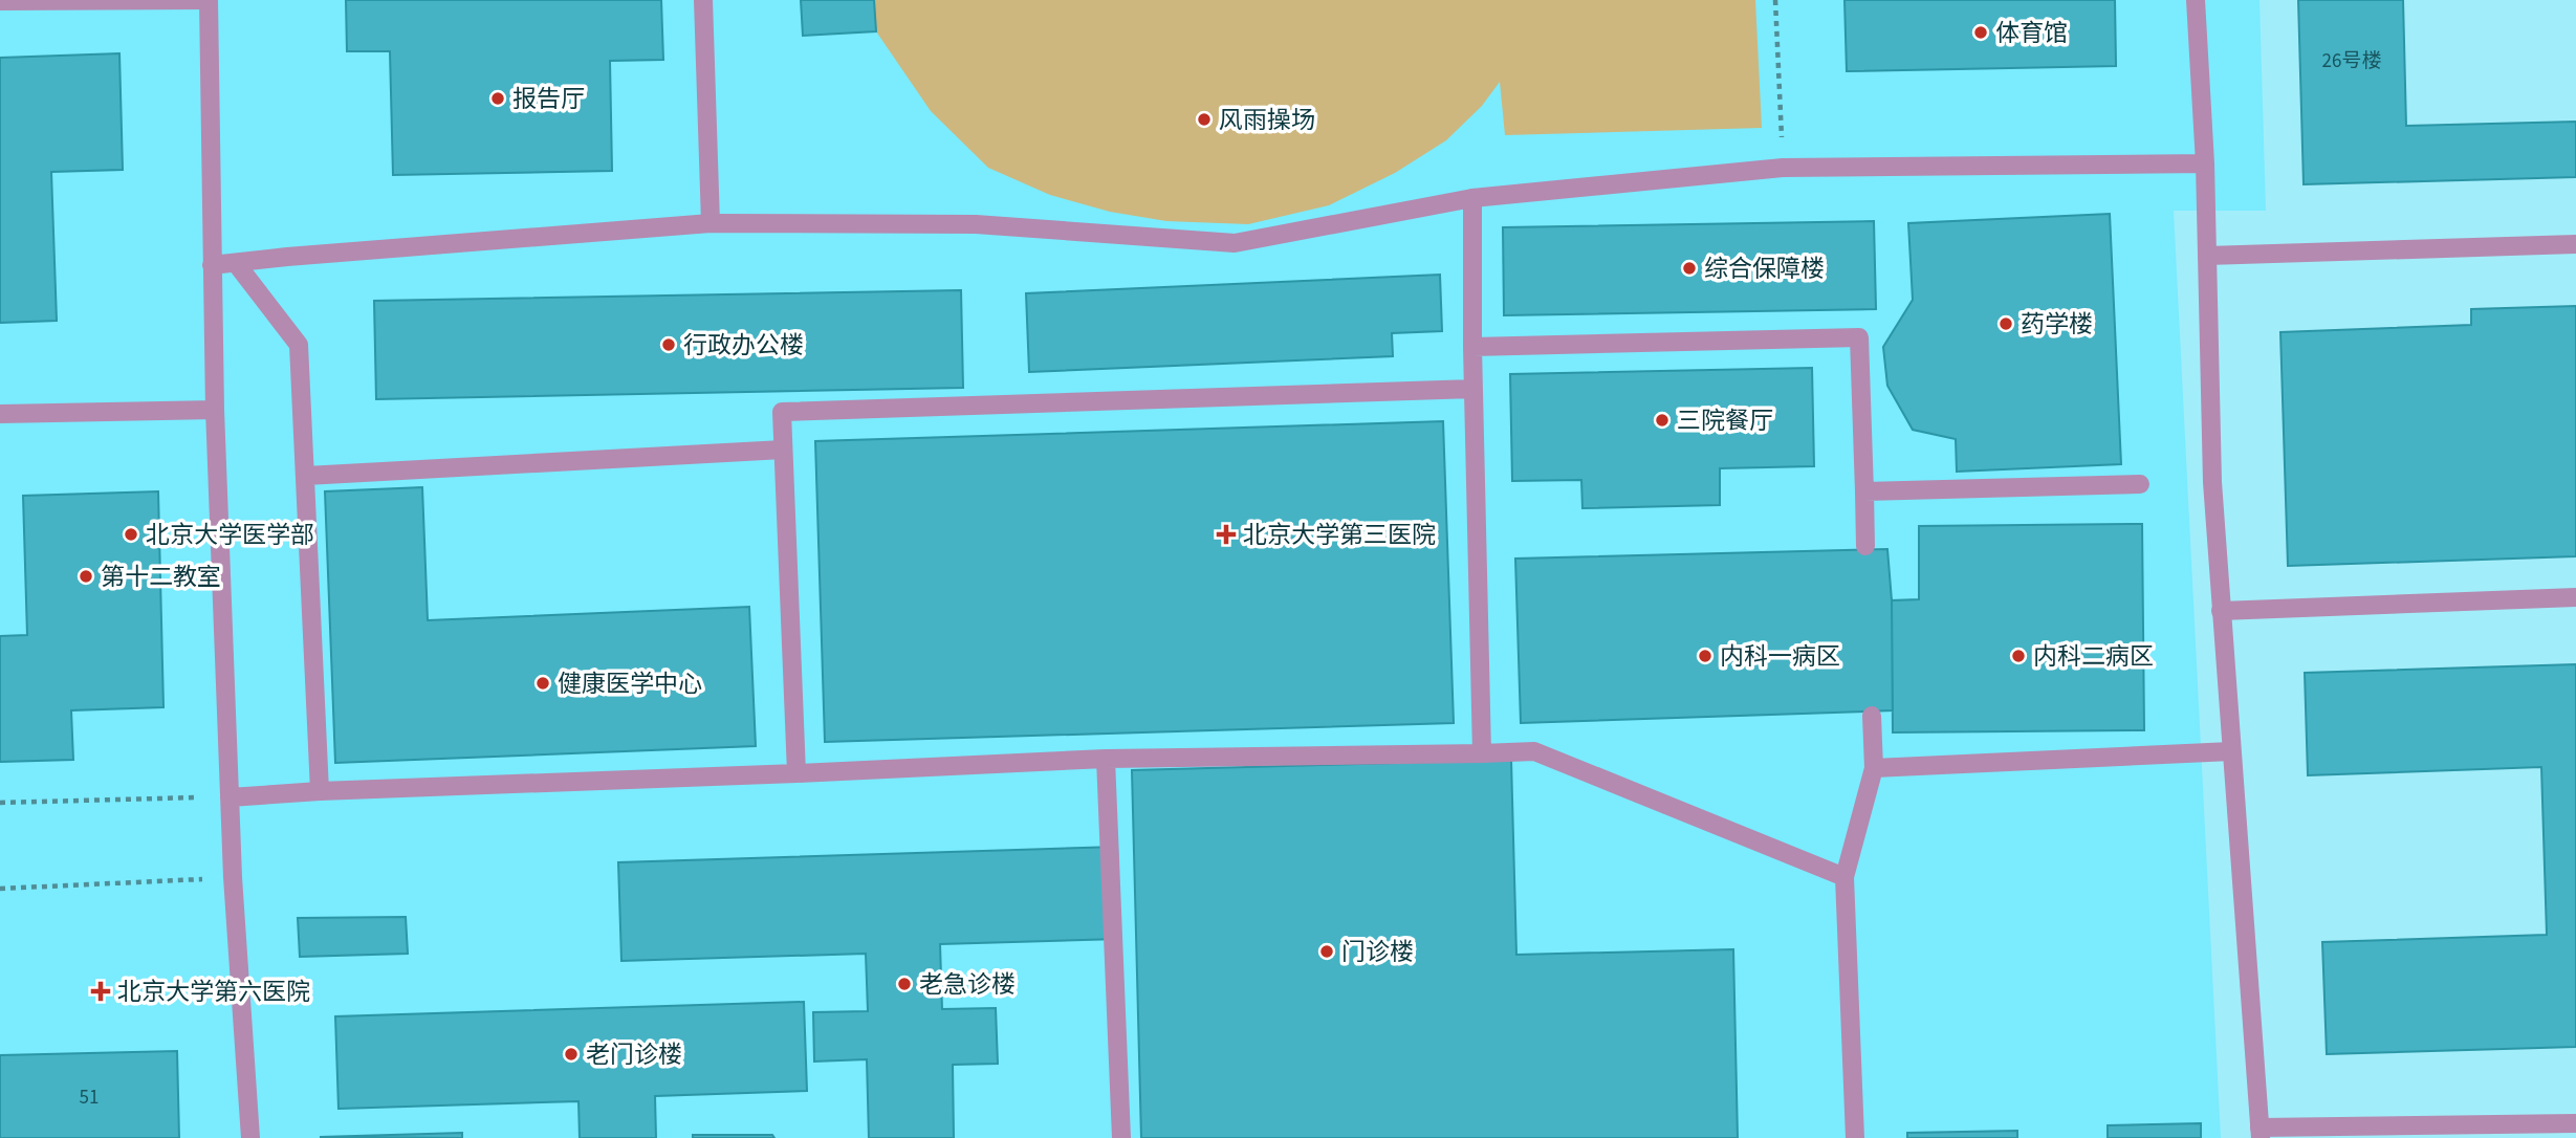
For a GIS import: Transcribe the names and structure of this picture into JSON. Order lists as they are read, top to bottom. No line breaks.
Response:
{"places":{"other":["体育馆","报告厅","风雨操场","综合保障楼","药学楼","行政办公楼","三院餐厅","北京大学医学部","第十二教室","内科一病区","内科二病区","健康医学中心","门诊楼","老急诊楼","老门诊楼"],"health":["北京大学第三医院","北京大学第六医院"]},"house_numbers":["26号楼","51"]}
